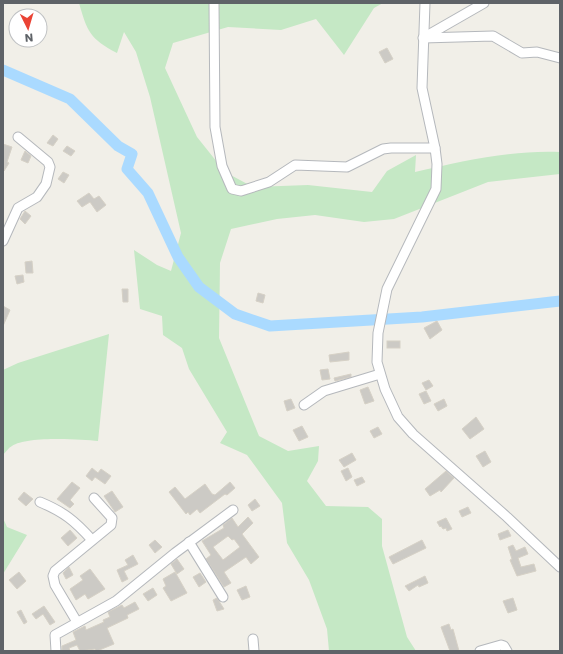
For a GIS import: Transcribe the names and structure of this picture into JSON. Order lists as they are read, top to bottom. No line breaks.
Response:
{"north":"bottom"}
